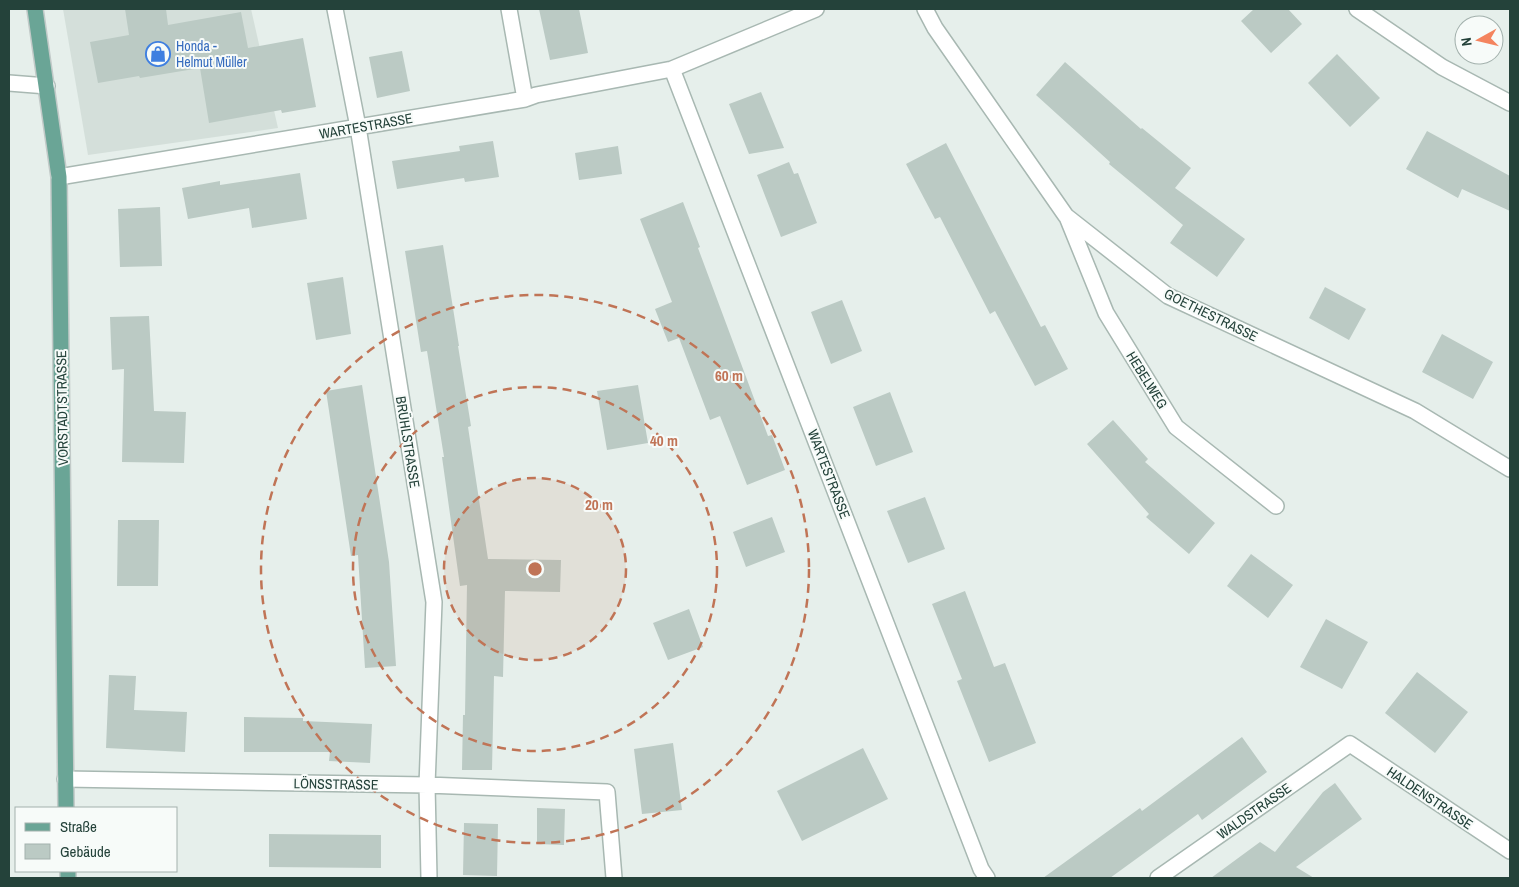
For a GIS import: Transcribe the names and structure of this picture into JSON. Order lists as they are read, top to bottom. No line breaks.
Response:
{"streets":{"main road":["VORSTADTSTRASSE"],"street":["WARTESTRASSE","GOETHESTRASSE","HEBELWEG","BRÜHLSTRASSE","LÖNSSTRASSE","HALDENSTRASSE","WALDSTRASSE"]},"crossings":[["WARTESTRASSE","VORSTADTSTRASSE"],["WARTESTRASSE","BRÜHLSTRASSE"],["GOETHESTRASSE","HEBELWEG"],["VORSTADTSTRASSE","LÖNSSTRASSE"],["BRÜHLSTRASSE","LÖNSSTRASSE"],["HALDENSTRASSE","WALDSTRASSE"]],"places":{"shop":["Honda - Helmut Müller"]},"legend":["Straße","Gebäude"],"north":"left","rings":["60 m","40 m","20 m"]}
